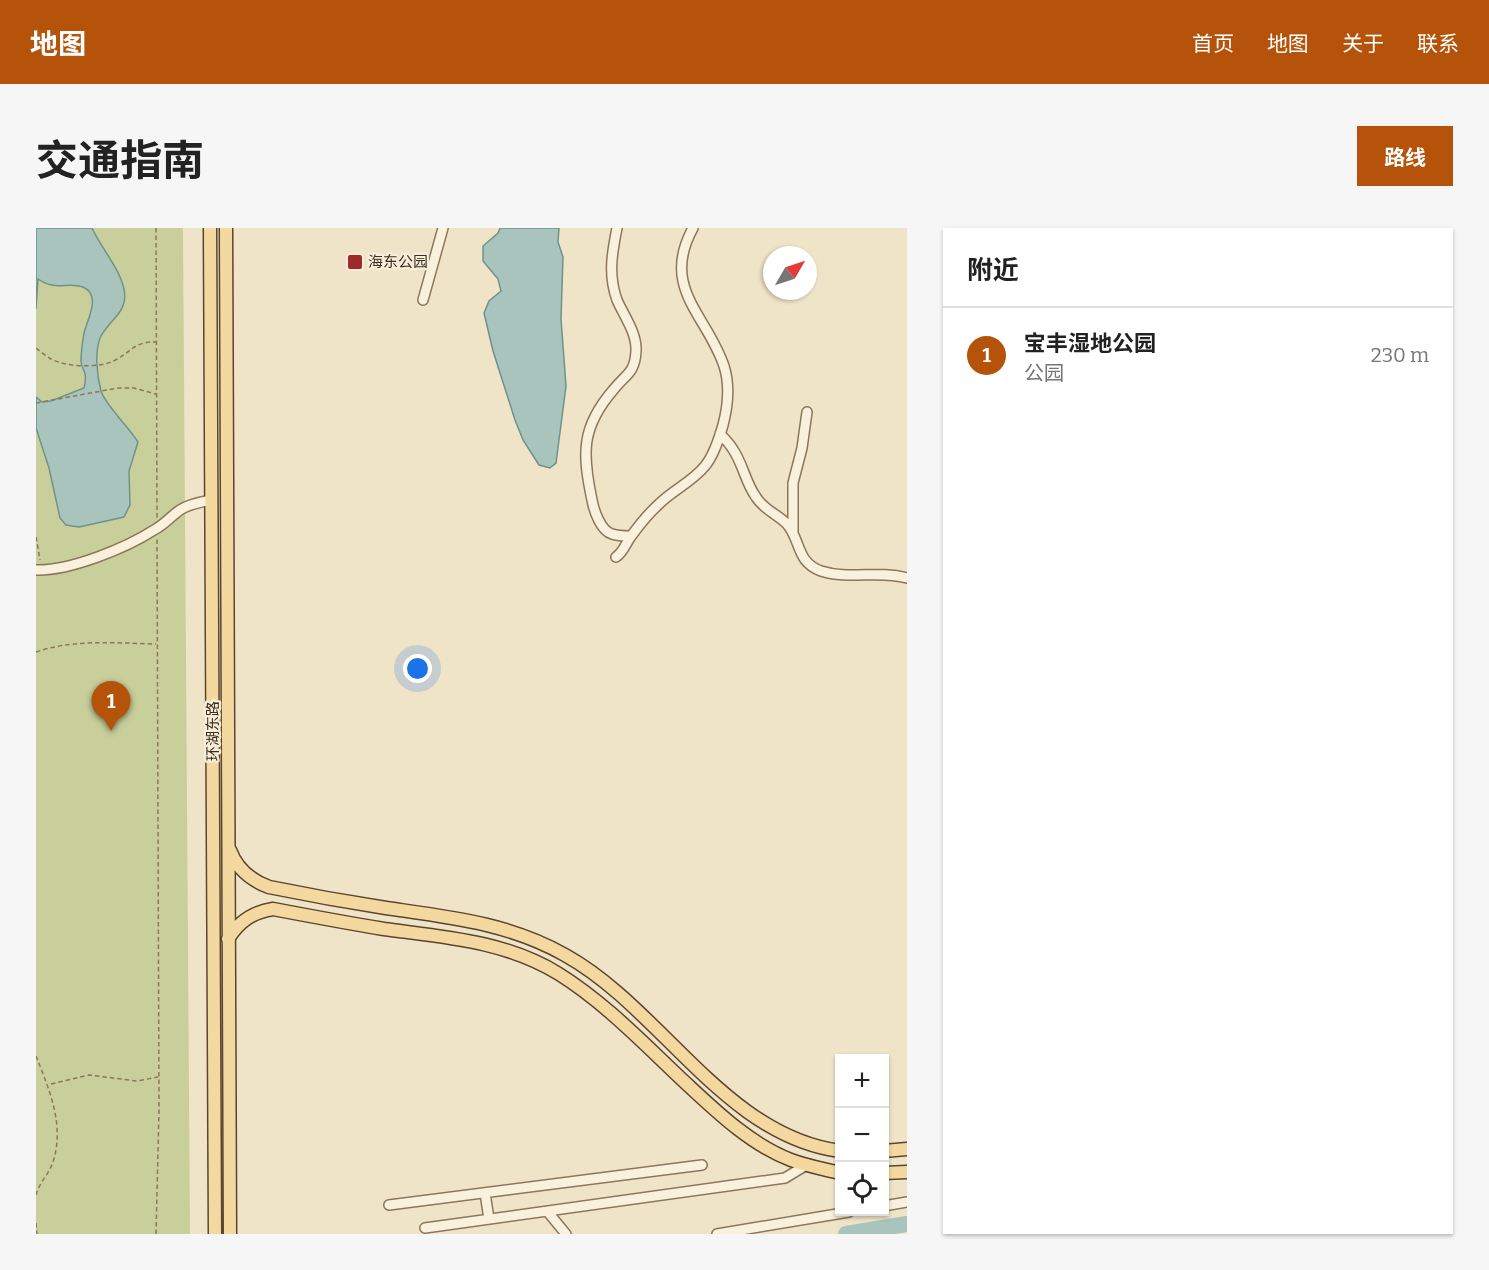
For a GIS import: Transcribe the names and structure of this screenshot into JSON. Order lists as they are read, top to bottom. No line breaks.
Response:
{"streets":{"main road":["环湖东路"]},"places":{"transit":["海东公园"]},"north":"top right","page":{"header":"地图","nav":["首页","地图","关于","联系"],"title":"交通指南","buttons":"路线","heading":"附近","list":[{"mark":"1","name":"宝丰湿地公园","note":"公园","value":"230 m"}],"pins":"1","map_buttons":["+","−"]}}
